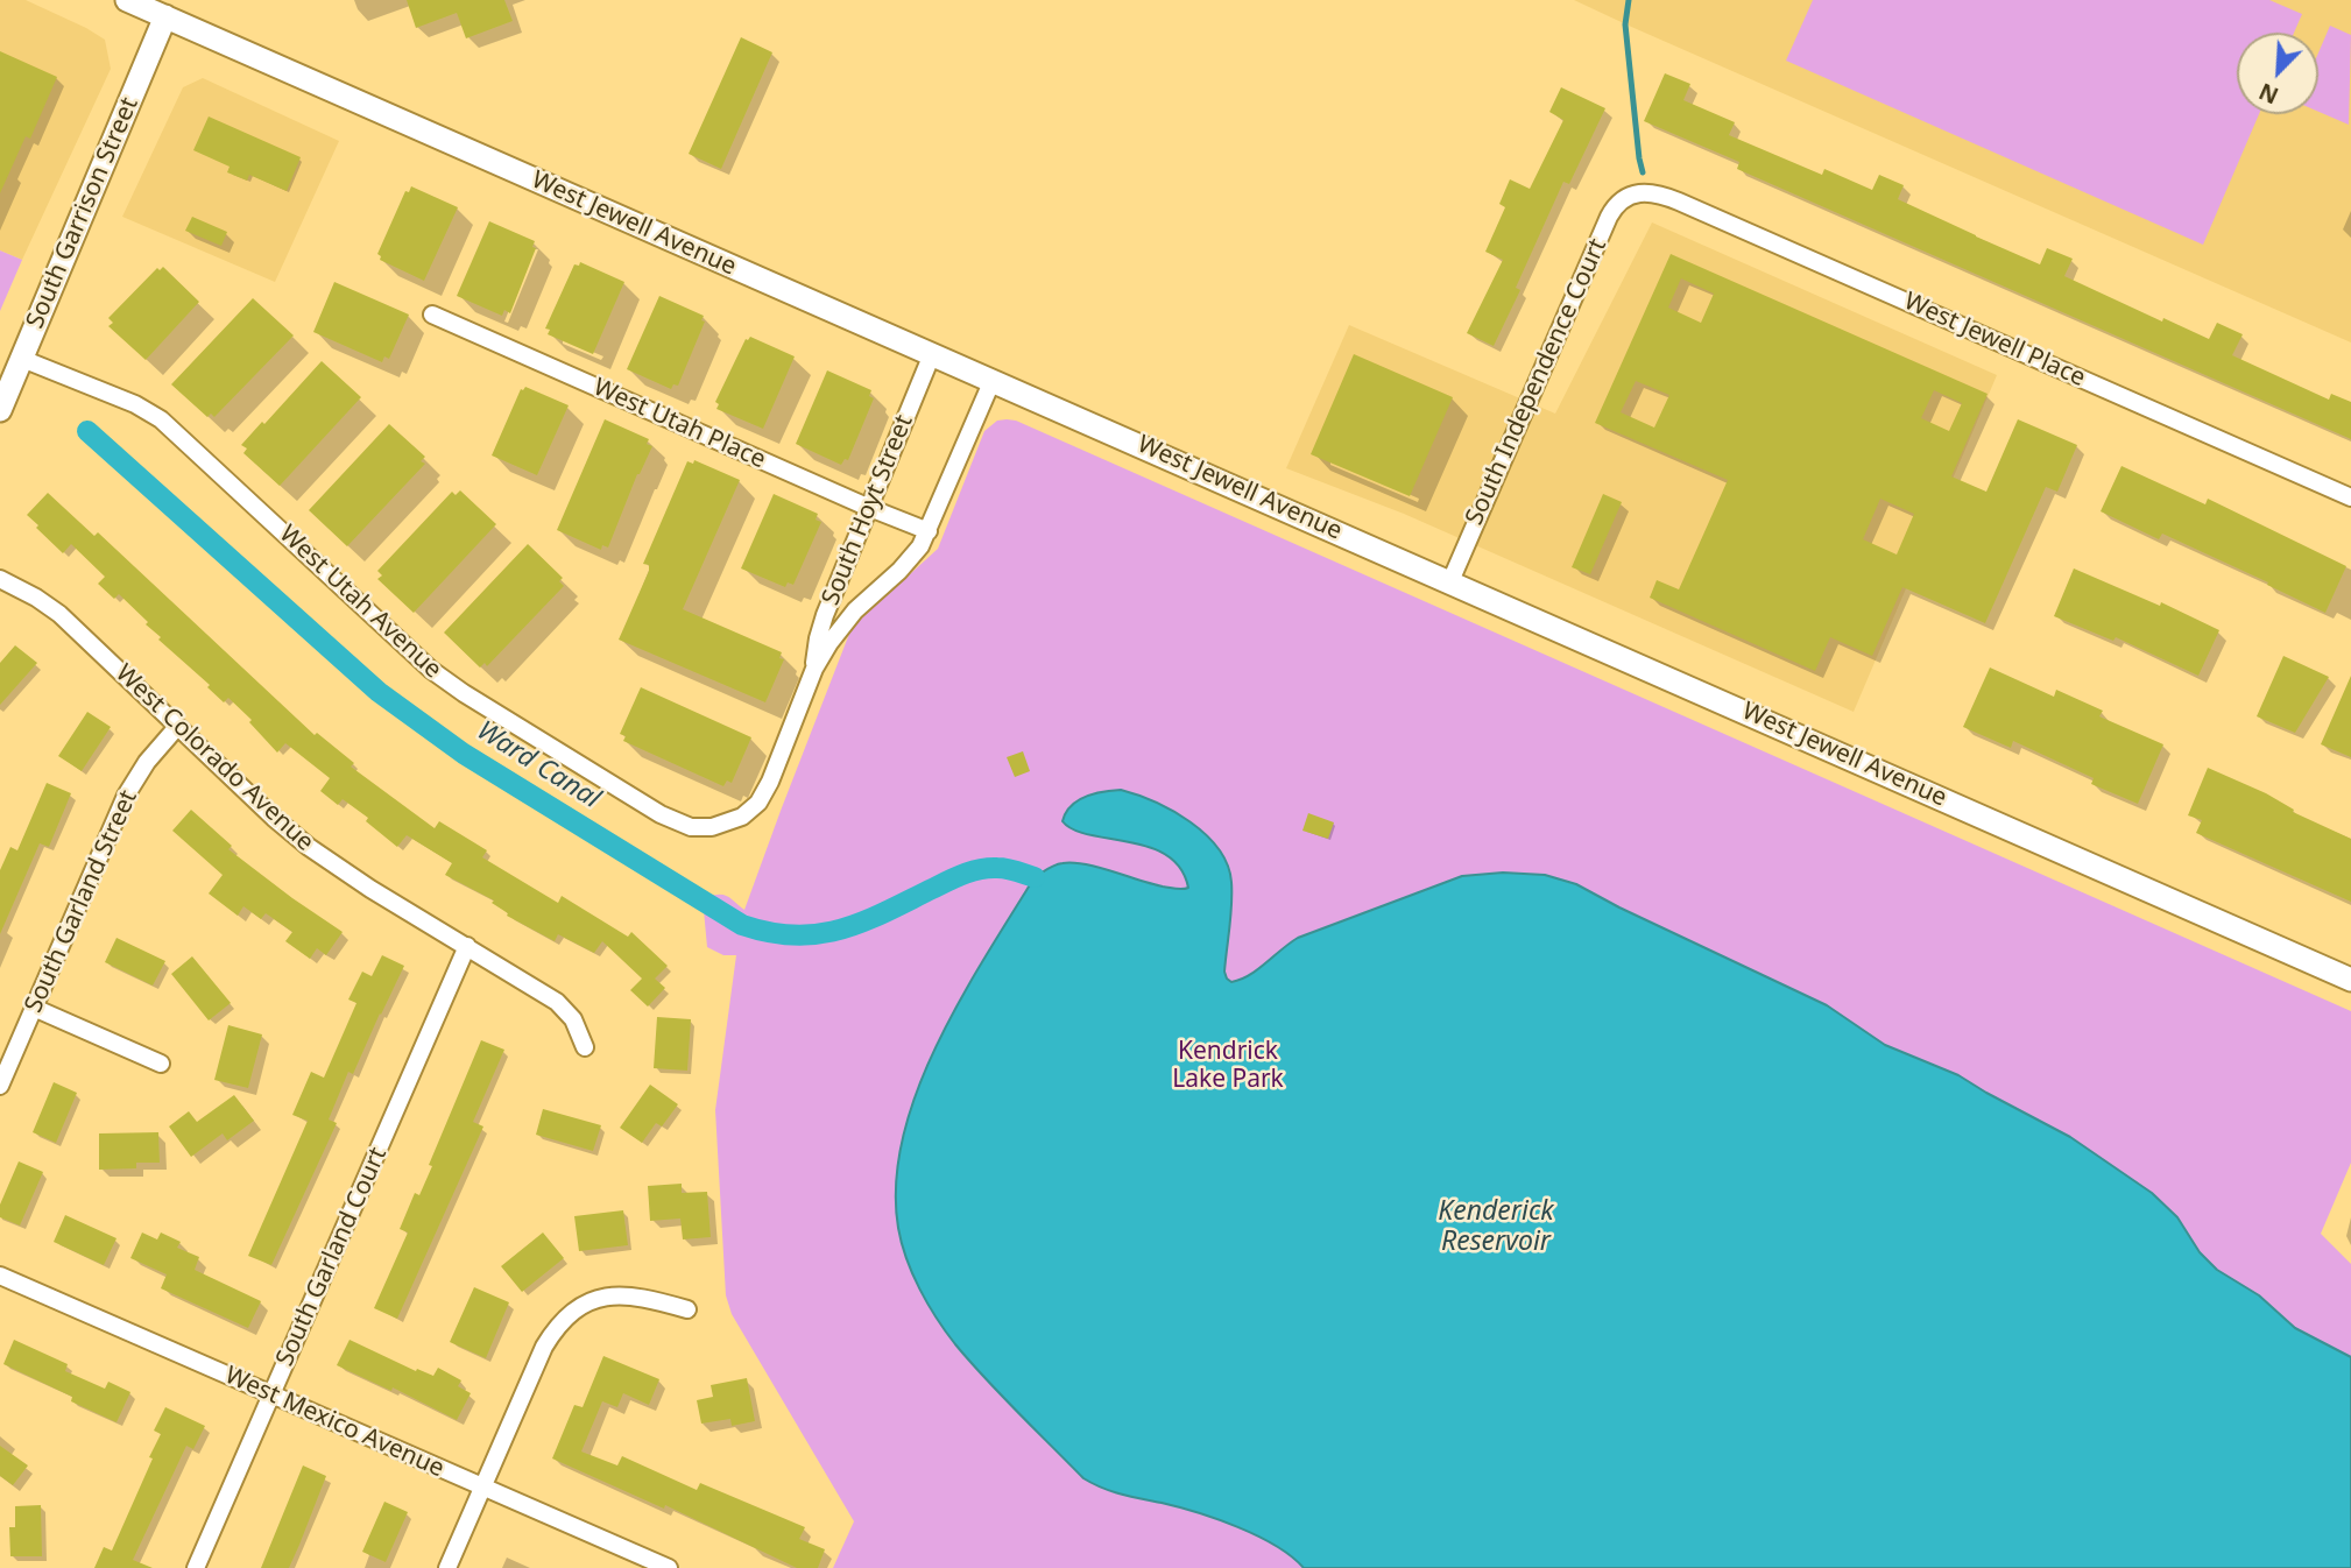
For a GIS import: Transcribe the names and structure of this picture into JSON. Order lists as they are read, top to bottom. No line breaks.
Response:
{"streets":{"main road":["South Garrison Street","West Jewell Avenue"],"street":["West Jewell Place","South Independence Court","West Utah Place","South Hoyt Street","West Utah Avenue","West Colorado Avenue","South Garland Street","South Garland Court","West Mexico Avenue"]},"crossings":[["South Garrison Street","West Jewell Avenue"],["South Garrison Street","West Utah Avenue"],["West Jewell Avenue","South Independence Court"],["West Jewell Avenue","South Hoyt Street"],["West Jewell Place","South Independence Court"],["West Utah Place","South Hoyt Street"],["South Hoyt Street","West Utah Avenue"],["West Colorado Avenue","South Garland Street"],["West Colorado Avenue","South Garland Court"],["South Garland Court","West Mexico Avenue"]],"water":["Ward Canal","Kenderick Reservoir"],"parks":["Kendrick Lake Park"],"north":"bottom left"}
